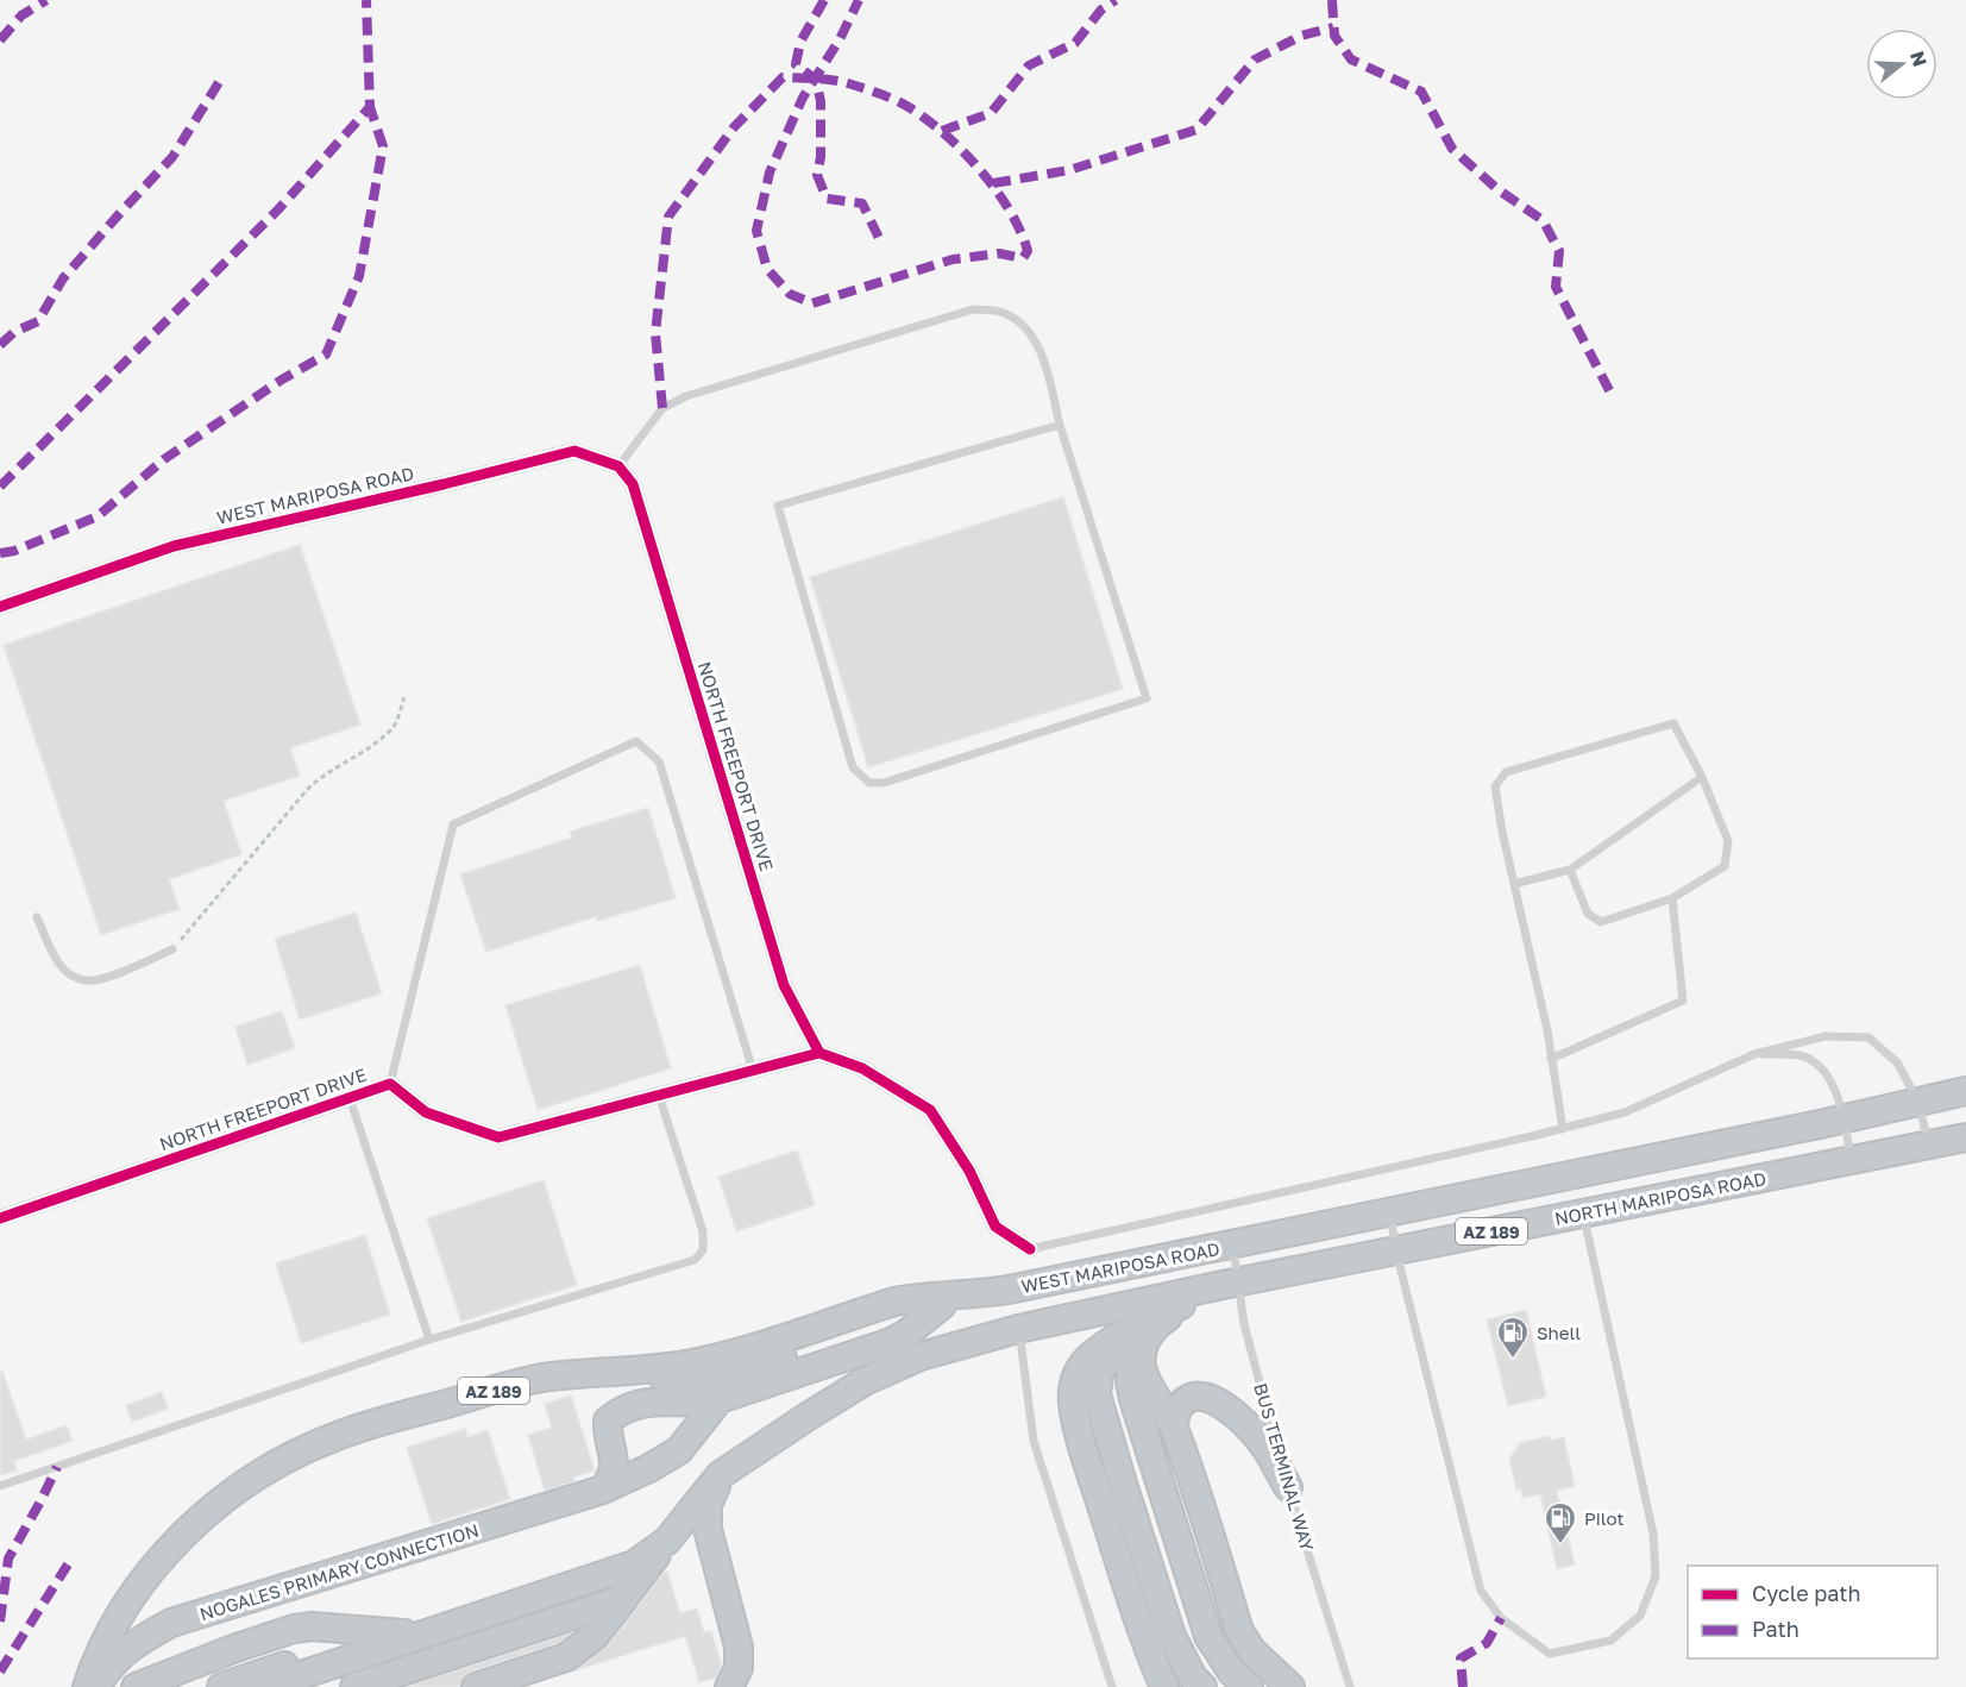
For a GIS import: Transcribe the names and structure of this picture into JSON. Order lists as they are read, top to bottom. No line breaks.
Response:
{"streets":{"highway":["WEST MARIPOSA ROAD","NORTH MARIPOSA ROAD","AZ 189","NOGALES PRIMARY CONNECTION"],"street":["NORTH FREEPORT DRIVE"],"lane":["BUS TERMINAL WAY"]},"crossings":[["WEST MARIPOSA ROAD","NORTH FREEPORT DRIVE"],["WEST MARIPOSA ROAD","AZ 189"],["WEST MARIPOSA ROAD","BUS TERMINAL WAY"],["NORTH MARIPOSA ROAD","AZ 189"],["NORTH MARIPOSA ROAD","BUS TERMINAL WAY"],["AZ 189","BUS TERMINAL WAY"],["AZ 189","NOGALES PRIMARY CONNECTION"]],"places":{"fuel station":["Shell","Pilot"]},"legend":["Cycle path","Path"],"north":"right"}
